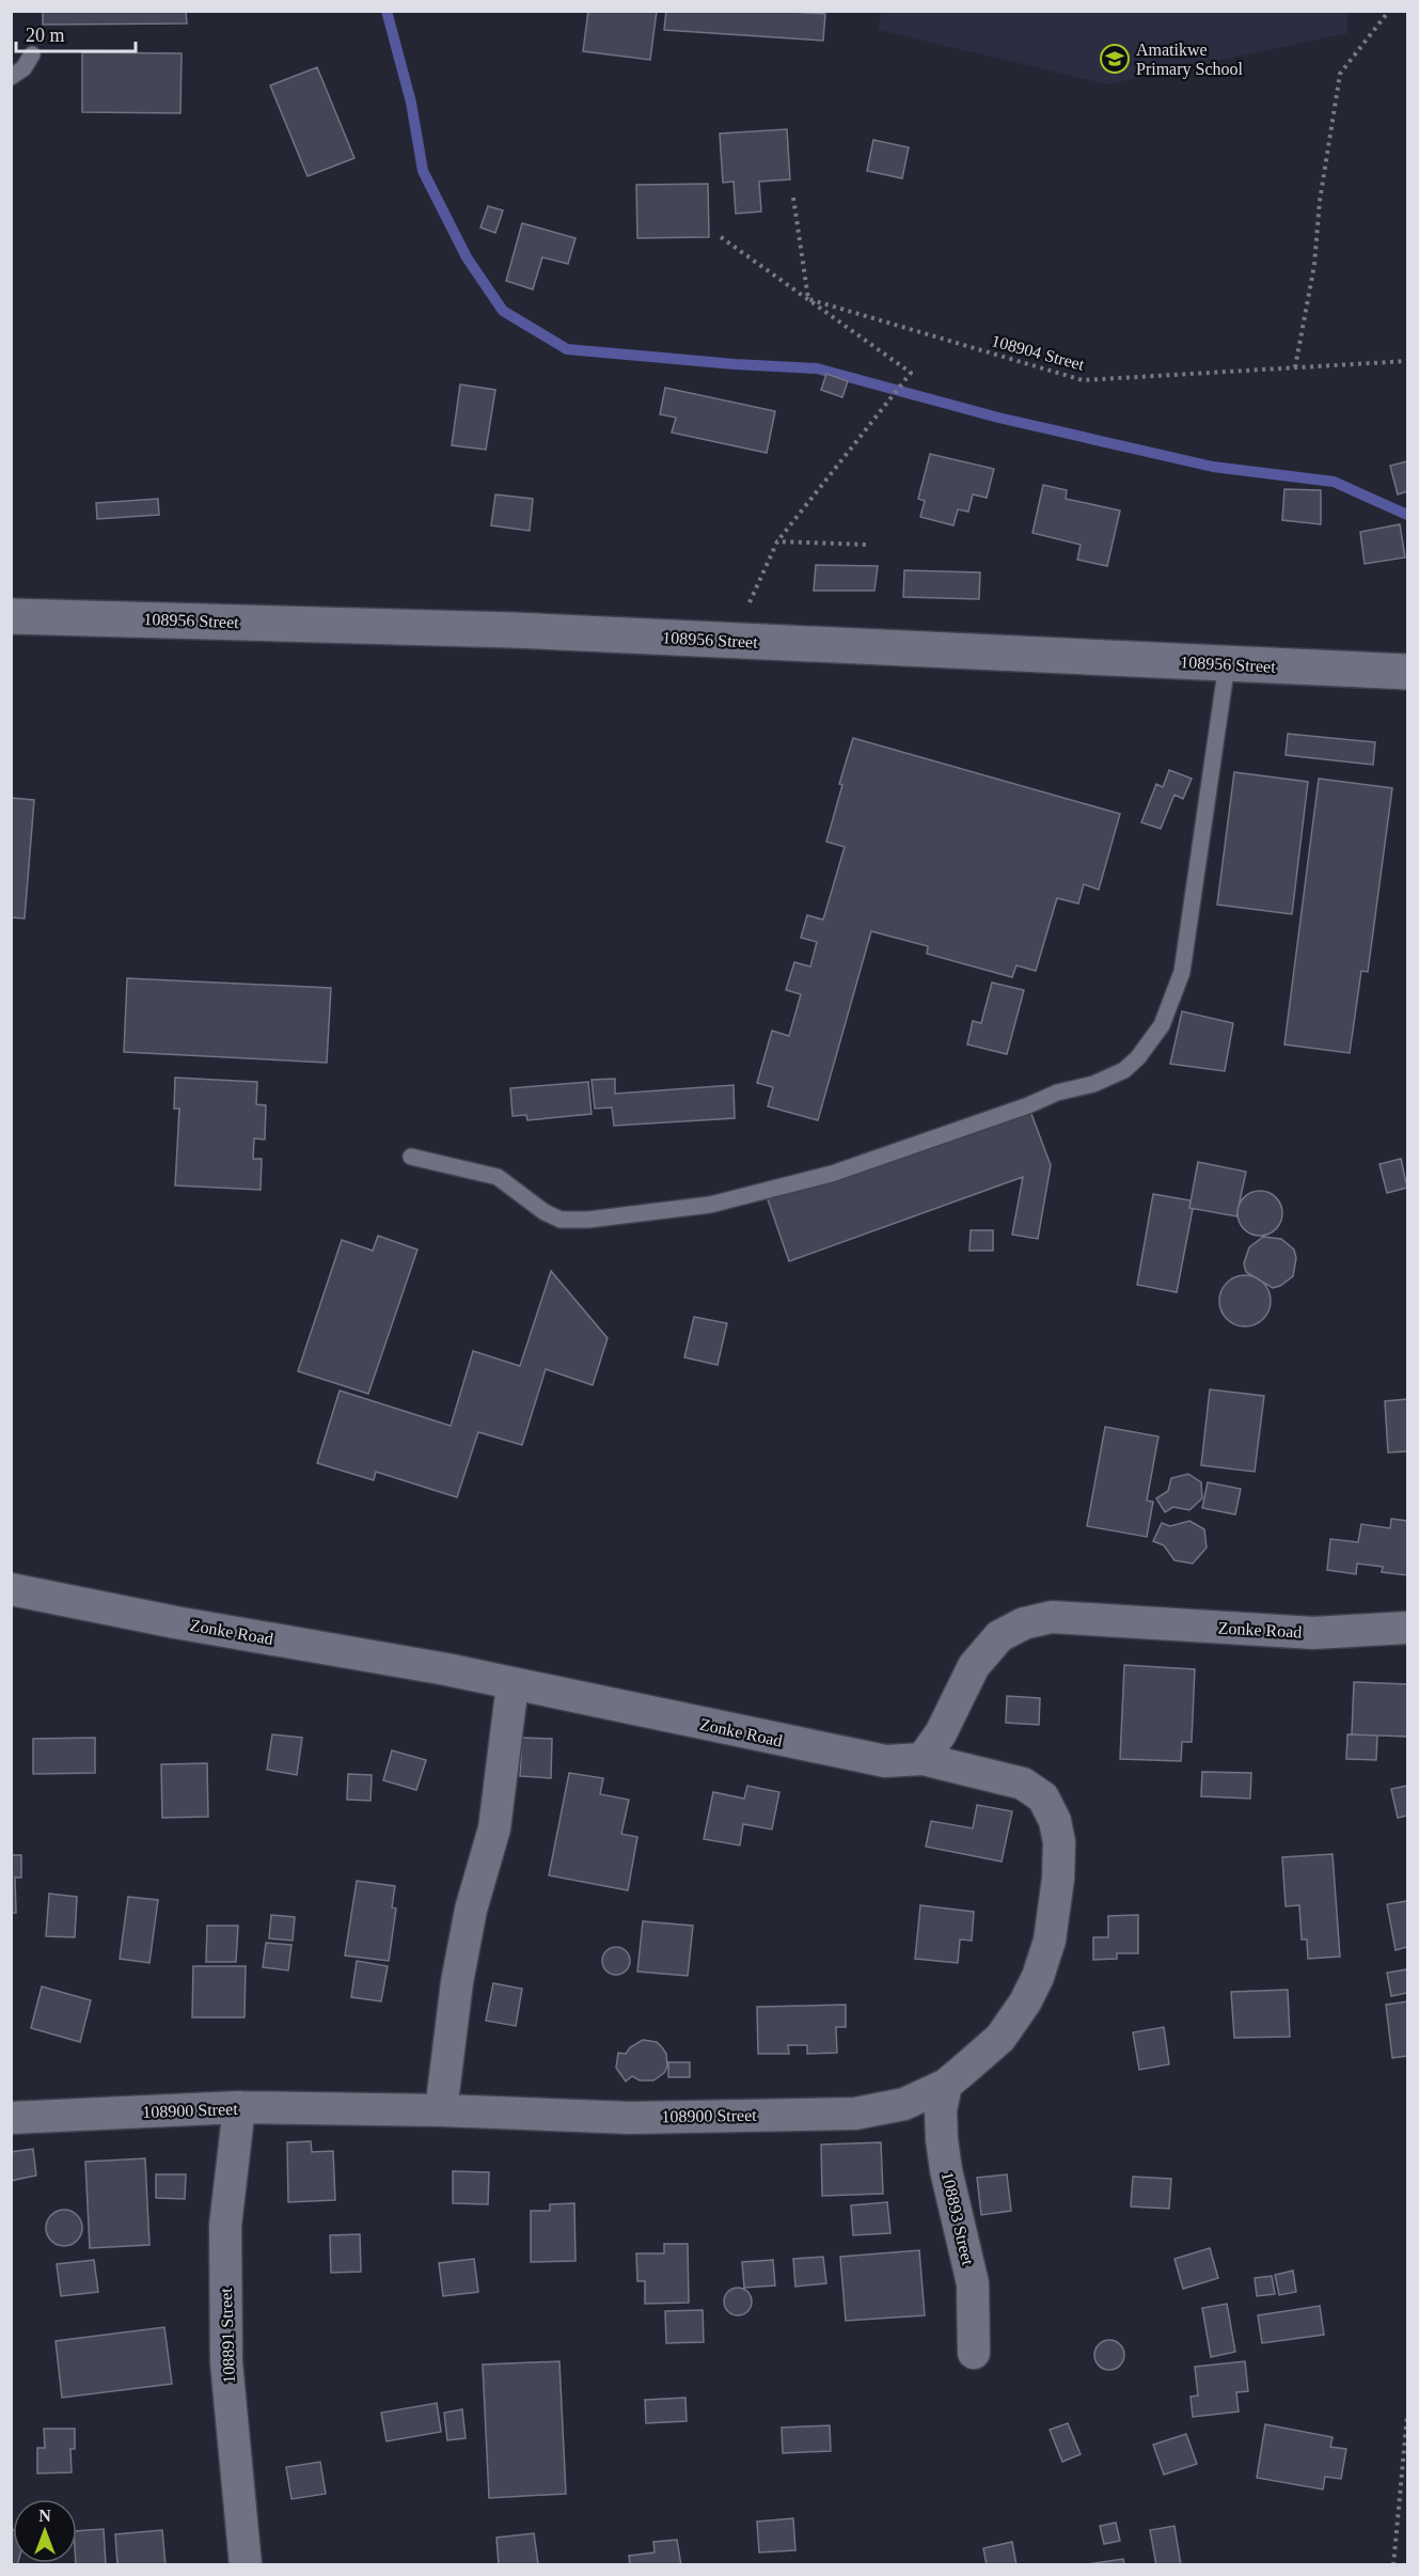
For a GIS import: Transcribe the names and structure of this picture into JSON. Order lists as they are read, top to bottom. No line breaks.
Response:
{"streets":{"street":["108956 Street","Zonke Road","108900 Street","108893 Street","108891 Street"],"path":["108904 Street"]},"crossings":[["Zonke Road","108900 Street"],["108900 Street","108893 Street"],["108900 Street","108891 Street"]],"places":{"school or university":["Amatikwe Primary School"]},"scale_bar":"20 m","north":"top"}
